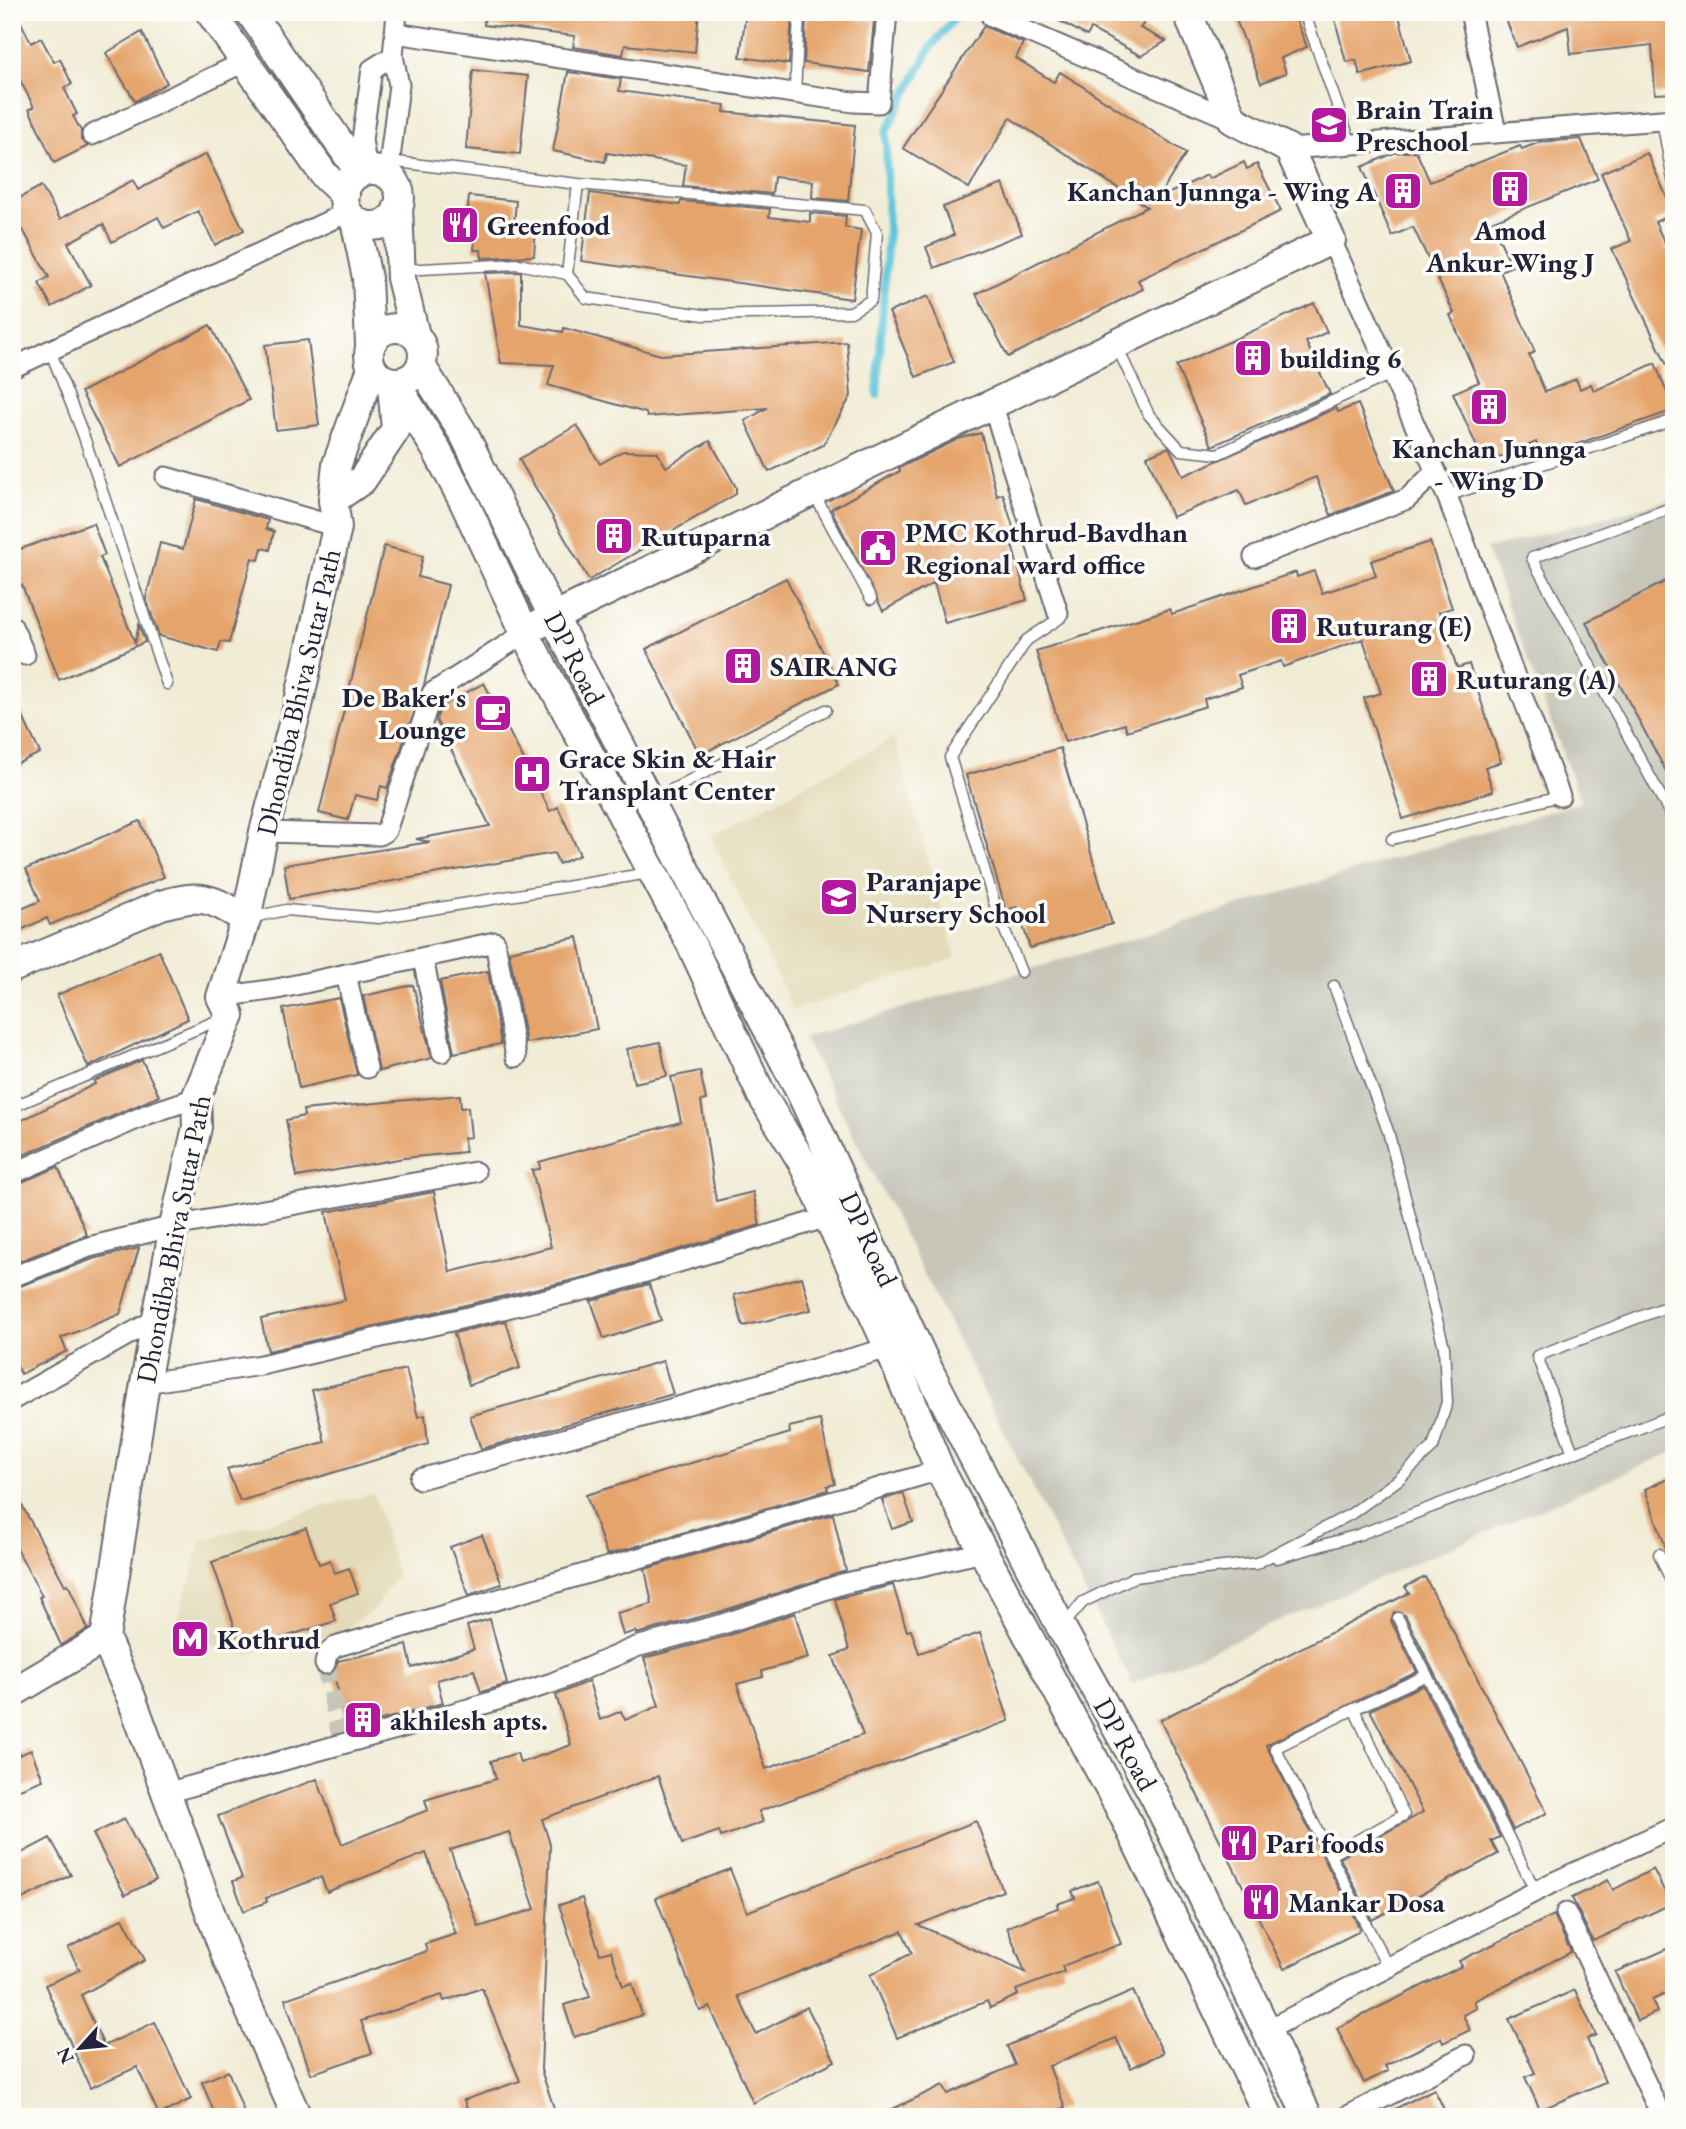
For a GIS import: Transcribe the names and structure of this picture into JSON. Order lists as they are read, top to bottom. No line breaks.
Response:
{"streets":{"main road":["DP Road","Dhondiba Bhiva Sutar Path"]},"crossings":[["DP Road","Dhondiba Bhiva Sutar Path"]],"places":{"school or university":["Brain Train Preschool","Paranjape Nursery School"],"building":["Amod Ankur-Wing J","Kanchan Junnga - Wing A","building 6","Kanchan Junnga - Wing D","Rutuparna","Ruturang (E)","SAIRANG","Ruturang (A)","akhilesh apts."],"restaurant":["Greenfood","Pari foods","Mankar Dosa"],"public building":["PMC Kothrud-Bavdhan Regional ward office"],"cafe":["De Baker's Lounge"],"hospital":["Grace Skin & Hair Transplant Center"],"metro station":["Kothrud"]},"north":"bottom left"}
